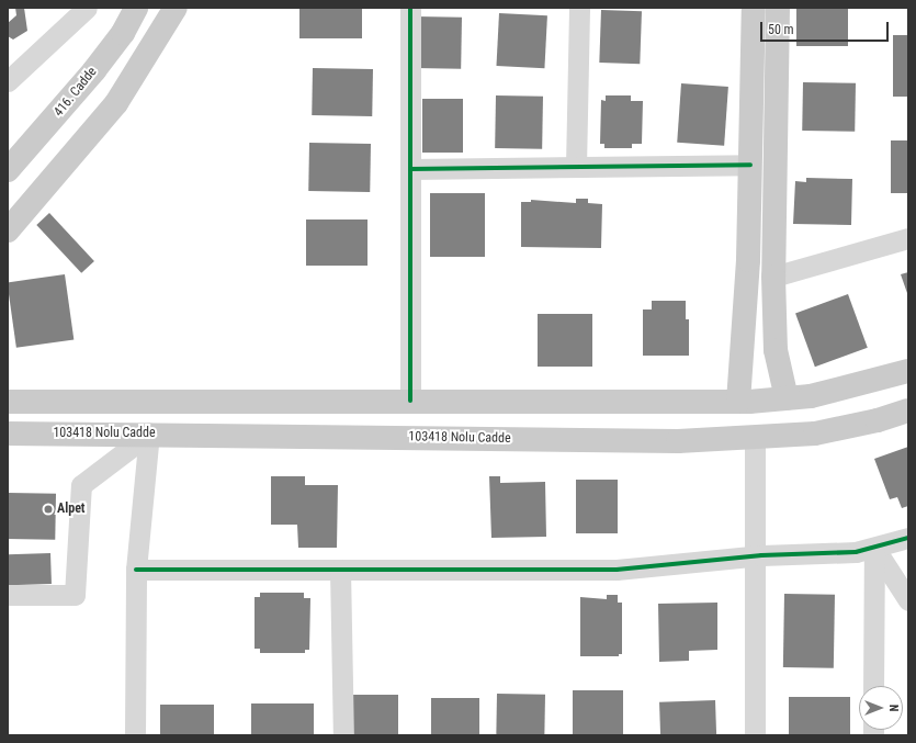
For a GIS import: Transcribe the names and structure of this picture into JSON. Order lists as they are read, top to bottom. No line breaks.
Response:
{"streets":{"main road":["416. Cadde","103418 Nolu Cadde"]},"places":["Alpet"],"scale_bar":"50 m","north":"right"}
